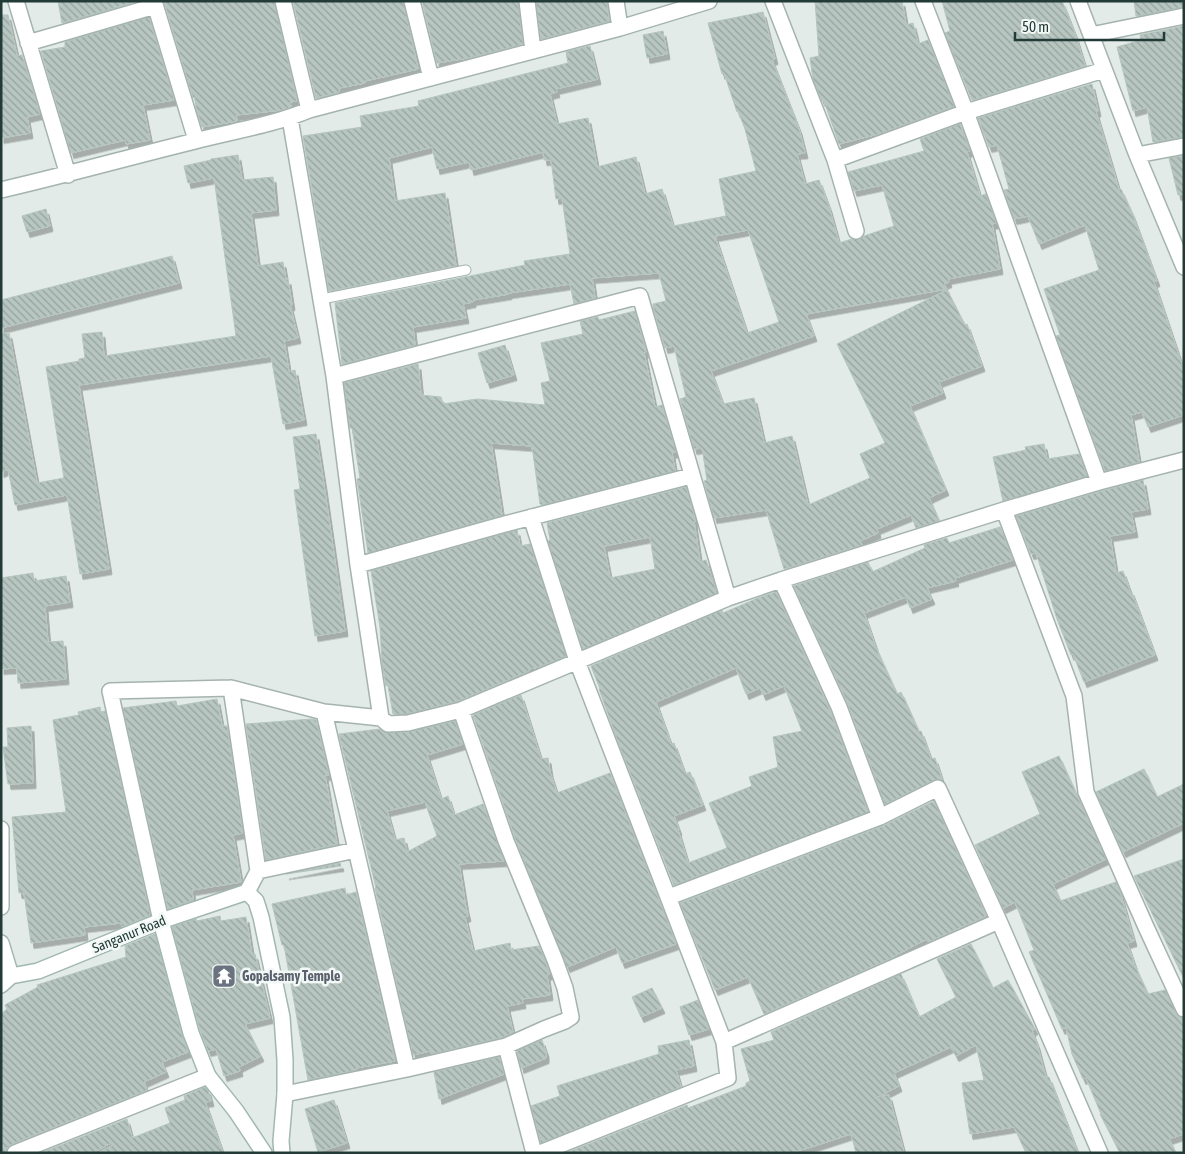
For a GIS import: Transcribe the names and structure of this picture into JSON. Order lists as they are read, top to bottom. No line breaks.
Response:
{"streets":{"street":["Sanganur Road"]},"places":{"temple":["Gopalsamy Temple"]},"scale_bar":"50 m"}
